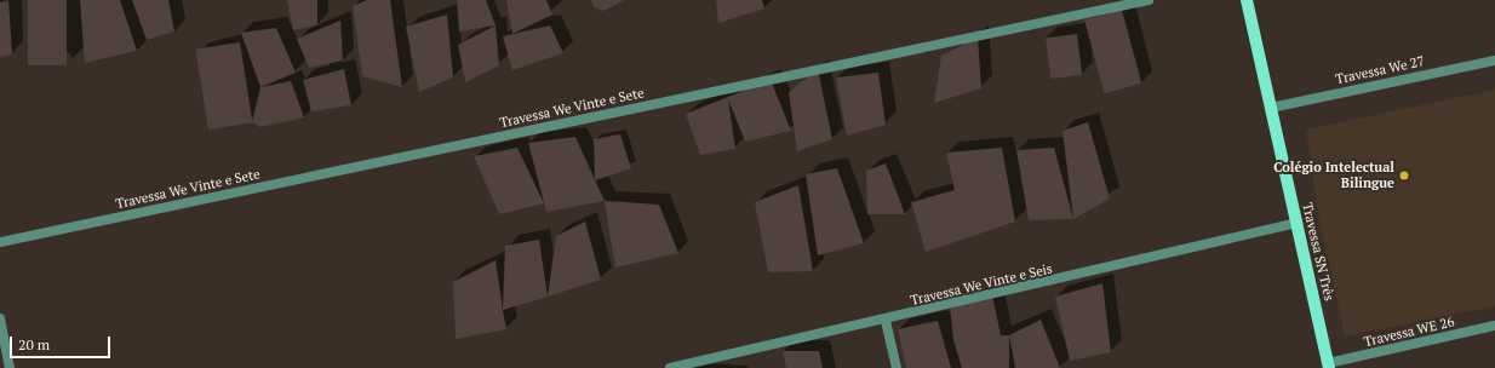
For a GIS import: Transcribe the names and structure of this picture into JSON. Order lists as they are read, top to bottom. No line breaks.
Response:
{"streets":{"main road":["Travessa SN Três"],"street":["Travessa We 27","Travessa We Vinte e Sete","Travessa We Vinte e Seis","Travessa WE 26"]},"crossings":[["Travessa We 27","Travessa SN Três"],["Travessa SN Três","Travessa We Vinte e Seis"],["Travessa SN Três","Travessa WE 26"]],"places":["Colégio Intelectual Bilingue"],"scale_bar":"20 m"}
